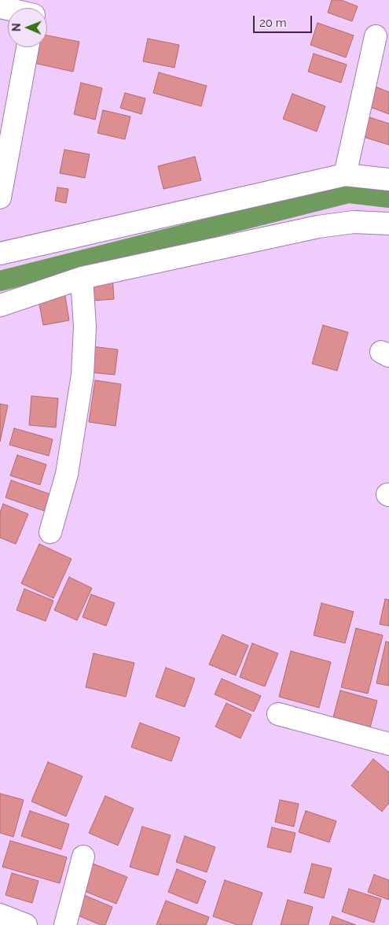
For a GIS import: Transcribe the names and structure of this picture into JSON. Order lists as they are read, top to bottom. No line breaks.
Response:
{"scale_bar":"20 m","north":"left"}
